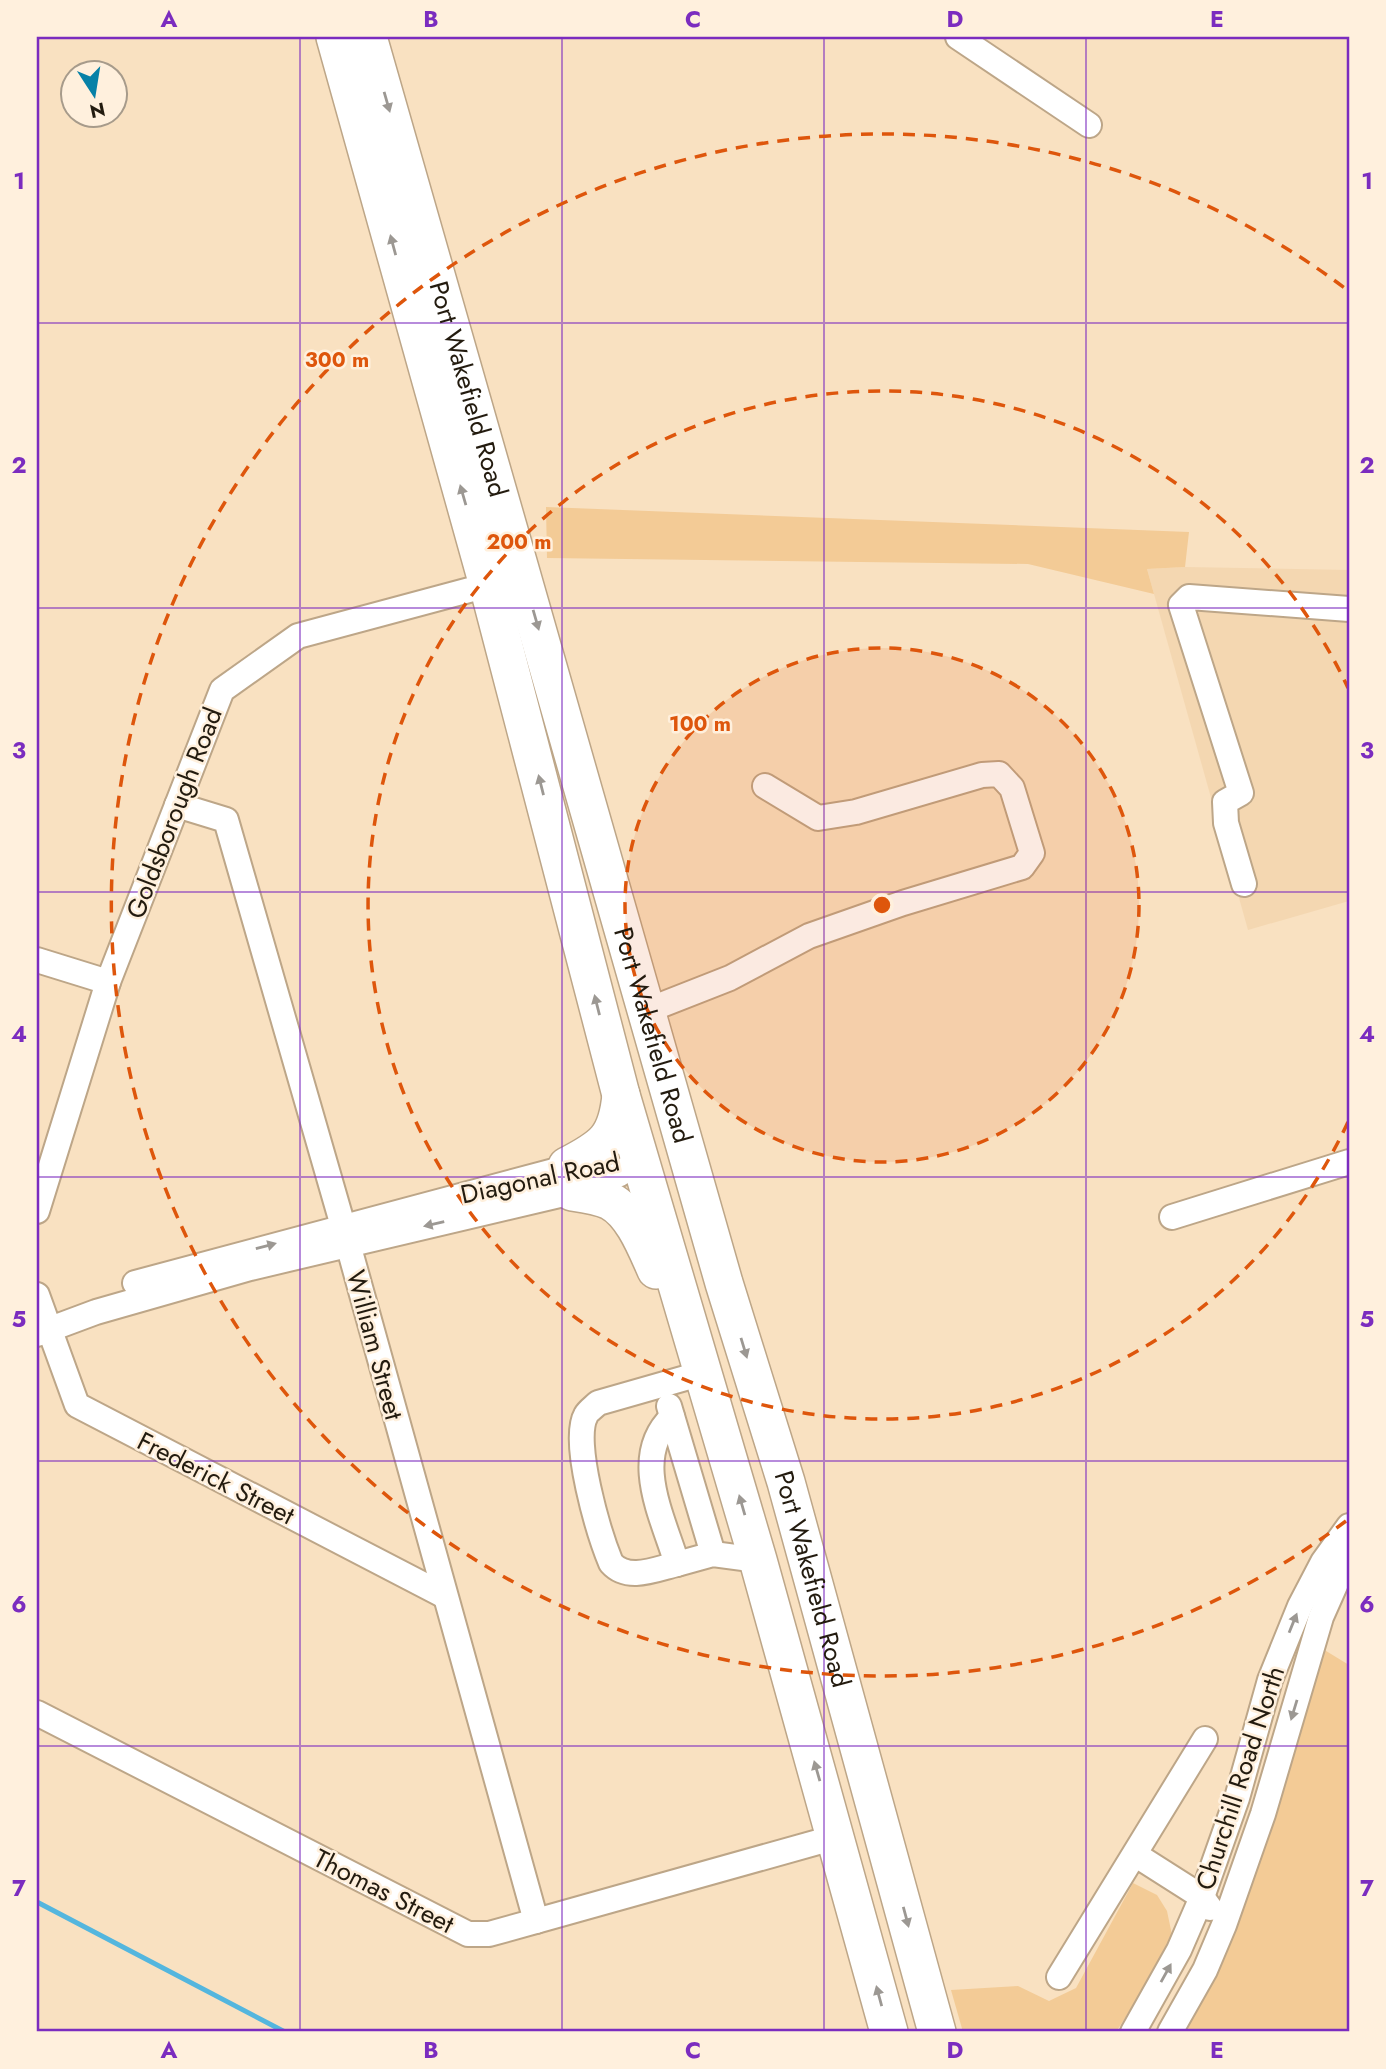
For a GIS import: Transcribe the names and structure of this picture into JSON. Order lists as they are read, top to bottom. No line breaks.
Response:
{"streets":{"highway":["Port Wakefield Road"],"street":["Goldsborough Road","Diagonal Road","William Street","Frederick Street","Churchill Road North","Thomas Street"]},"crossings":[["Port Wakefield Road","Goldsborough Road"],["Port Wakefield Road","Diagonal Road"],["Port Wakefield Road","Thomas Street"],["Goldsborough Road","William Street"],["Diagonal Road","William Street"],["Diagonal Road","Frederick Street"],["William Street","Frederick Street"],["William Street","Thomas Street"]],"north":"bottom","grid":{"columns":["A","B","C","D","E"],"rows":["1","2","3","4","5","6","7"]},"rings":["300 m","200 m","100 m"]}
